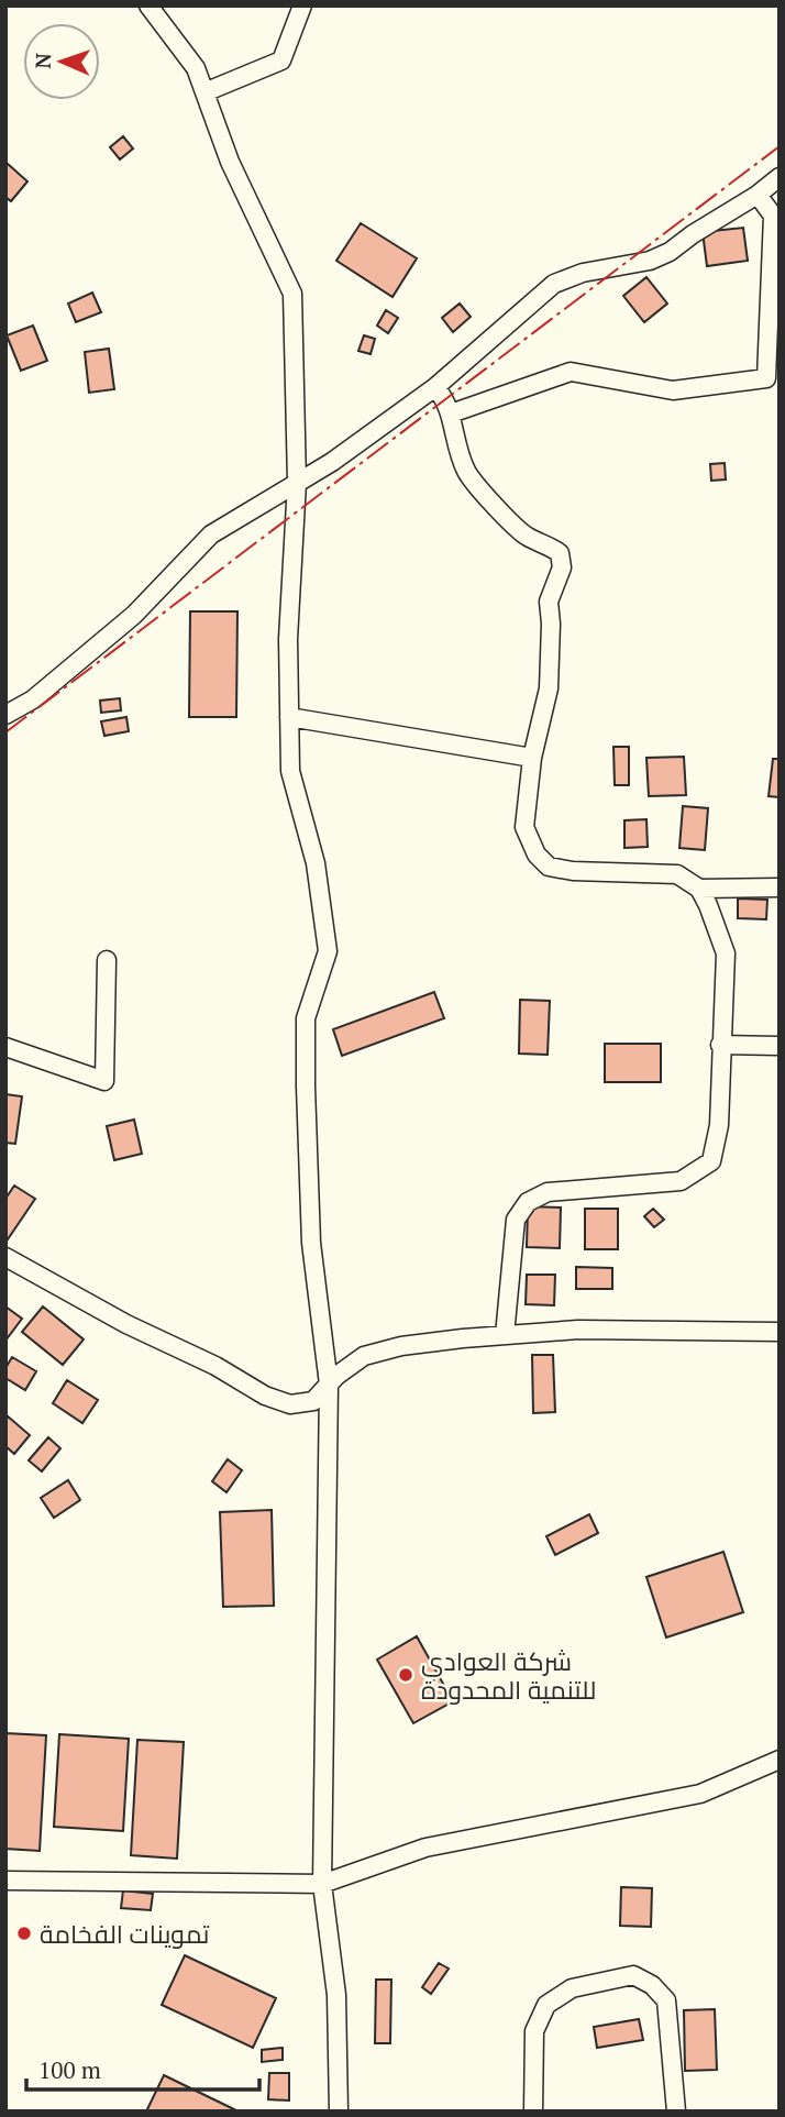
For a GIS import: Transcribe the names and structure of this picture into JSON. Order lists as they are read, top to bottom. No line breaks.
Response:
{"places":["شركة العوادي للتنمية المحدودة","تموينات الفخامة"],"scale_bar":"100 m","north":"left"}
